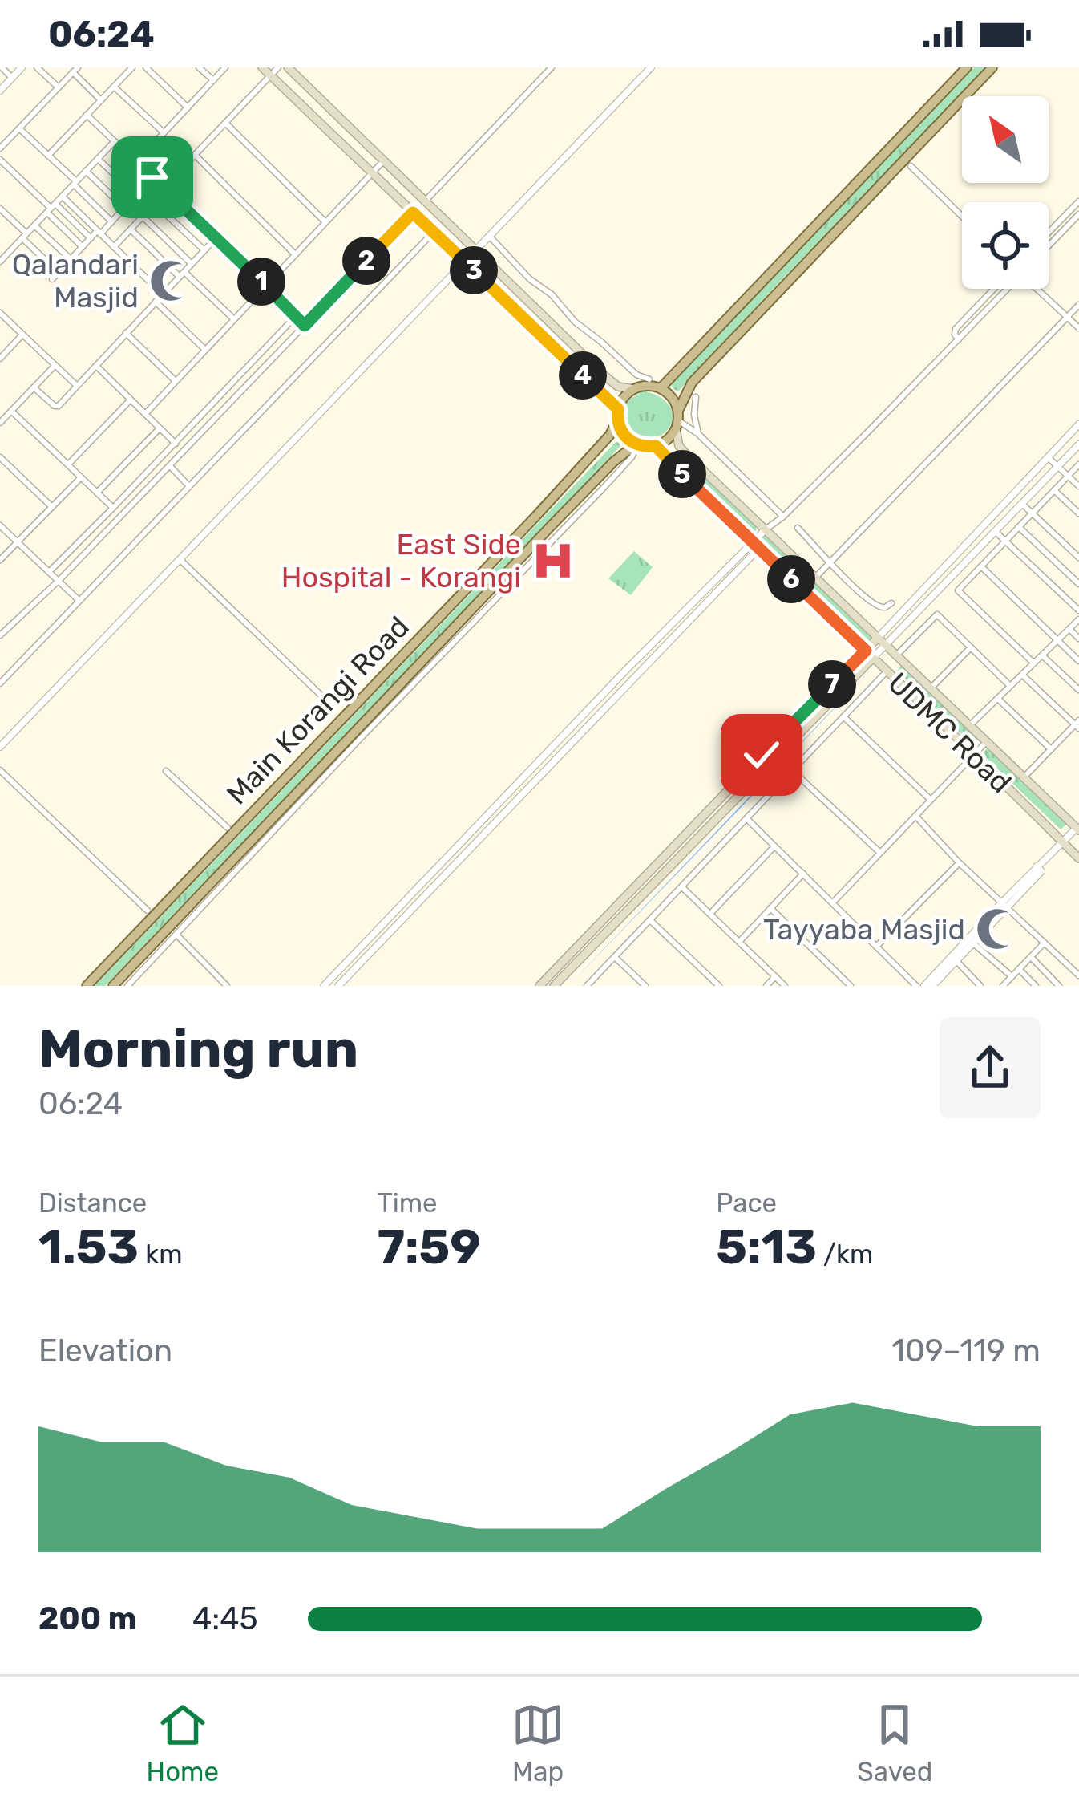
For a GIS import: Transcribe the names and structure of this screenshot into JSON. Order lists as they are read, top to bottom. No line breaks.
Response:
{"streets":{"main road":["Main Korangi Road","UDMC Road"]},"crossings":[["Main Korangi Road","UDMC Road"]],"places":{"mosque":["Qalandari Masjid","Tayyaba Masjid"],"hospital":["East Side Hospital - Korangi"]},"north":"top left","page":{"status":"06:24","pins":["2","3","1","4","5","6","7"],"heading":["Morning run","06:24"],"stats":[["Distance","1.53 km"],["Time","7:59"],["Pace","5:13 /km"]],"chart":["Elevation","109–119 m"],"list":[{"name":"200 m","note":"4:45"}],"tabs":["Home","Map","Saved"]}}
